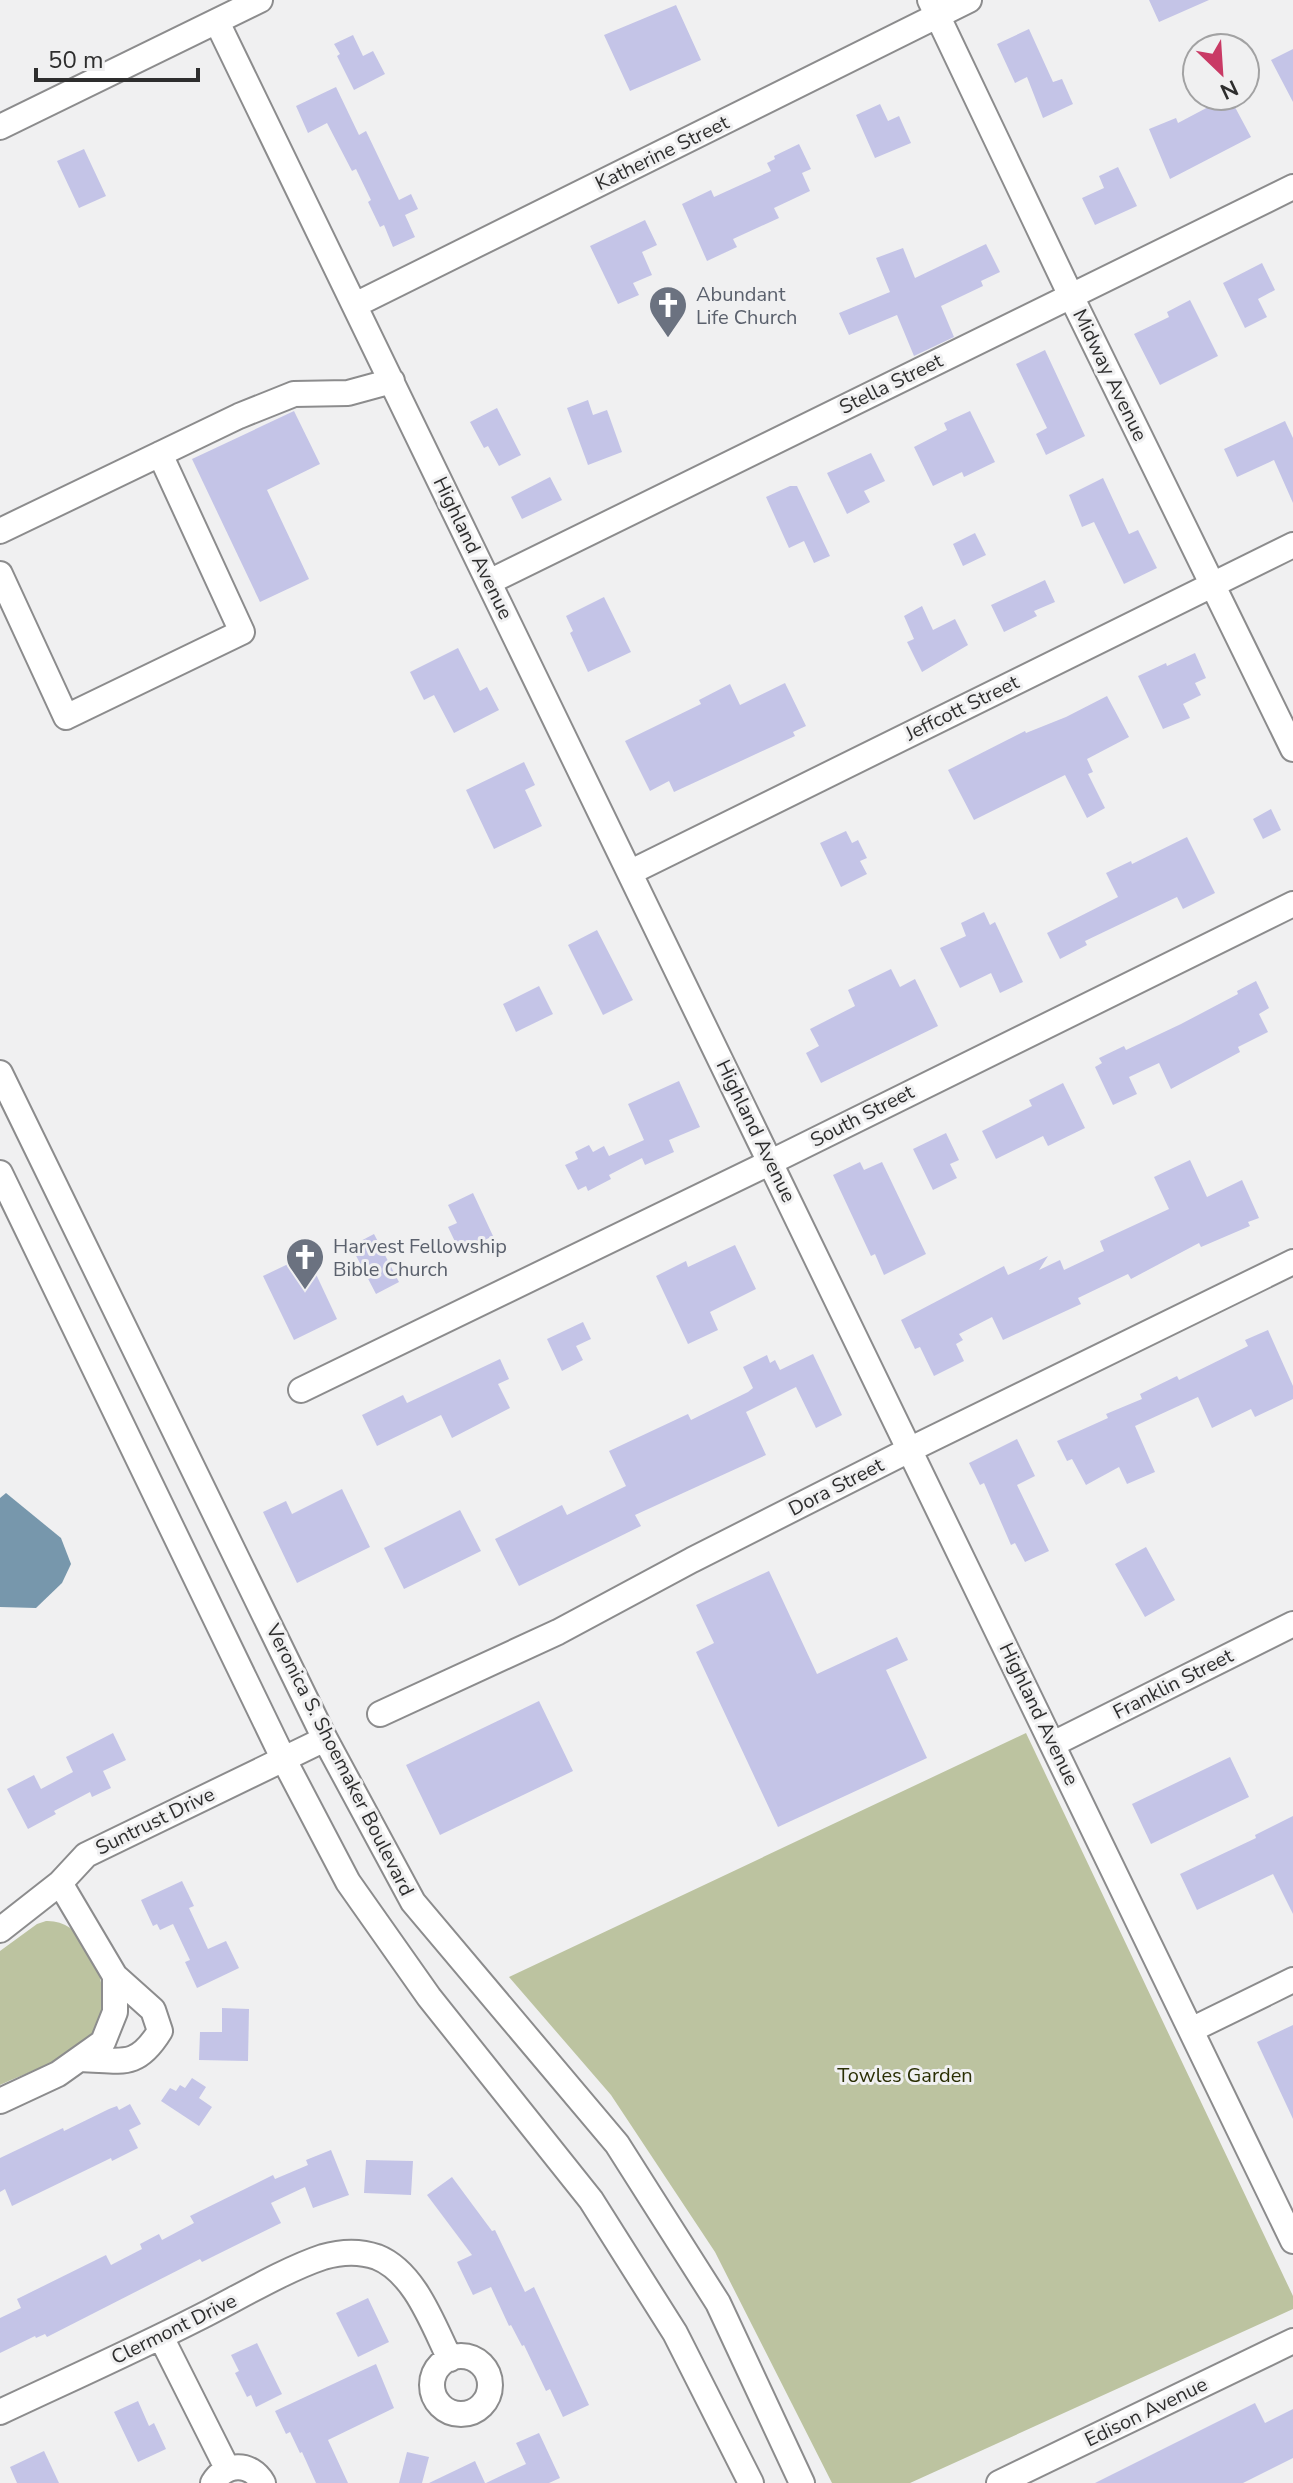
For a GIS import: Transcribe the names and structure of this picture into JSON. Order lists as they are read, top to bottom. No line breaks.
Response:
{"streets":{"street":["Katherine Street","Midway Avenue","Stella Street","Highland Avenue","Jeffcott Street","South Street","Dora Street","Franklin Street","Veronica S. Shoemaker Boulevard","Suntrust Drive","Clermont Drive","Edison Avenue"]},"crossings":[["Katherine Street","Midway Avenue"],["Katherine Street","Highland Avenue"],["Midway Avenue","Stella Street"],["Midway Avenue","Jeffcott Street"],["Stella Street","Highland Avenue"],["Highland Avenue","Jeffcott Street"],["Highland Avenue","South Street"],["Highland Avenue","Dora Street"],["Highland Avenue","Franklin Street"]],"parks":["Towles Garden"],"places":{"church":["Abundant Life Church","Harvest Fellowship Bible Church"]},"scale_bar":"50 m","north":"bottom right"}
